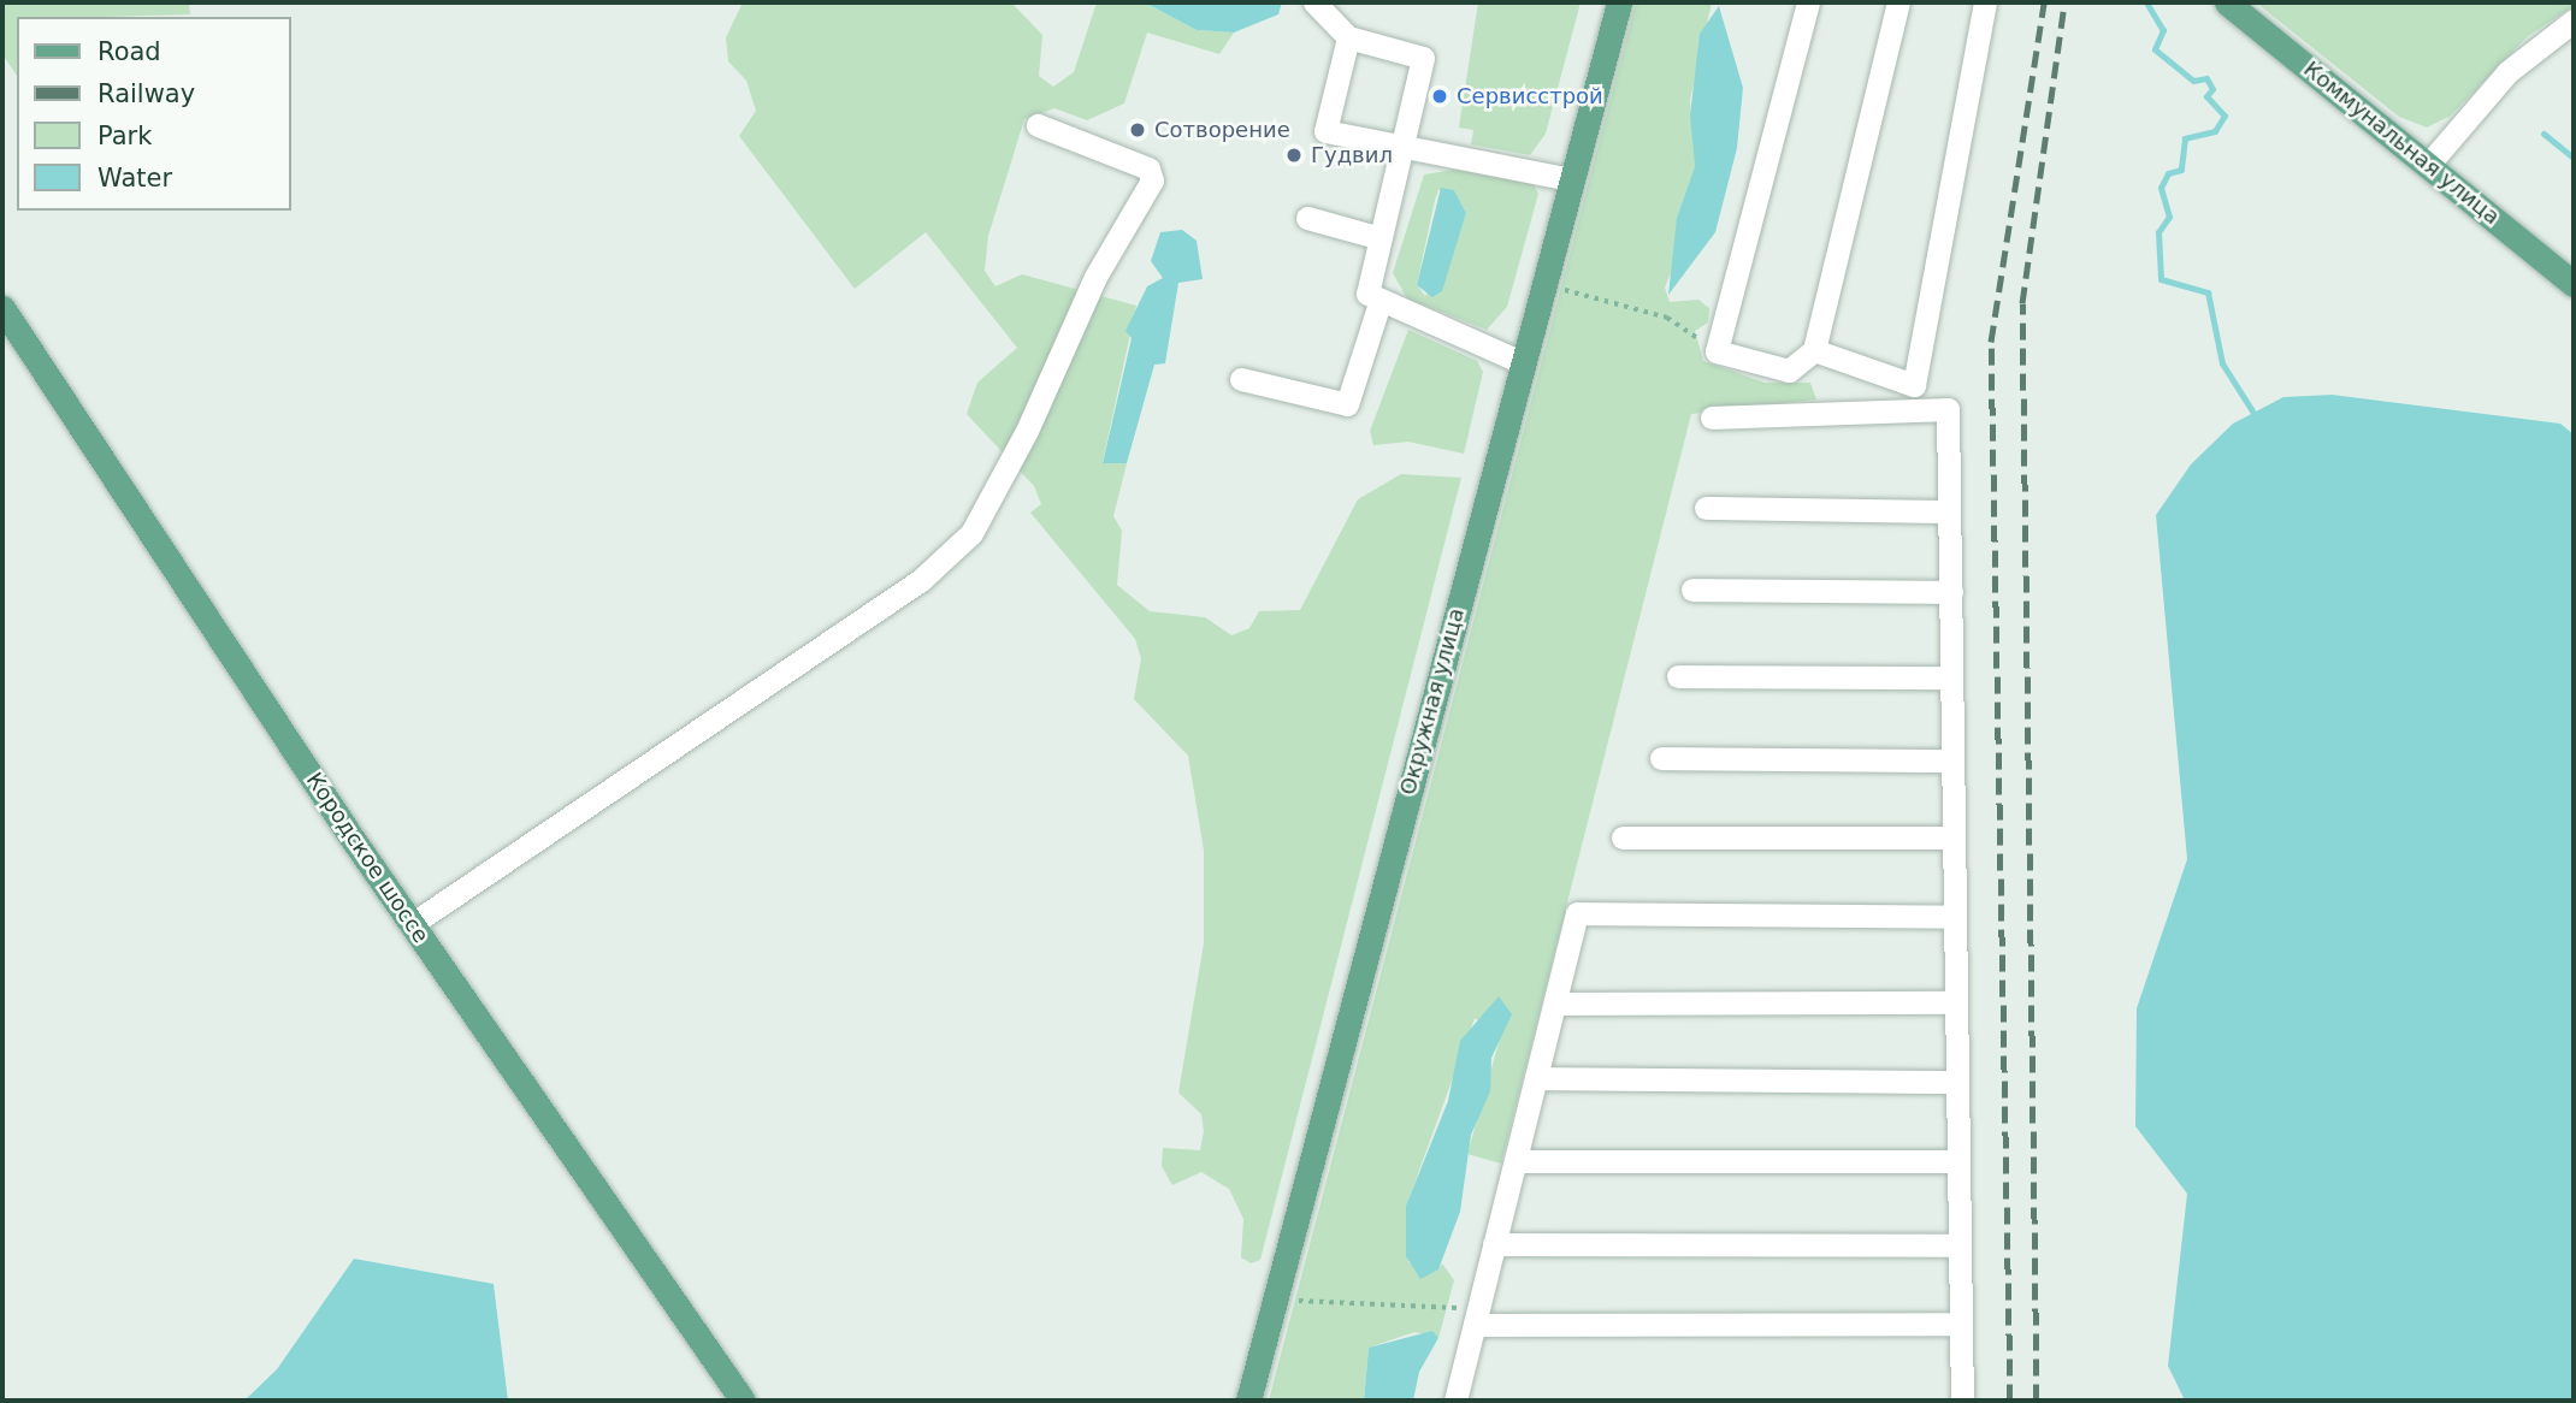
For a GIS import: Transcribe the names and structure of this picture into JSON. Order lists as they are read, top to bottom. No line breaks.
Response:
{"streets":{"main road":["Коммунальная улица","Окружная улица","Кородское шоссе"]},"places":["Сервисстрой","Сотворение","Гудвил"],"legend":["Road","Railway","Park","Water"]}
